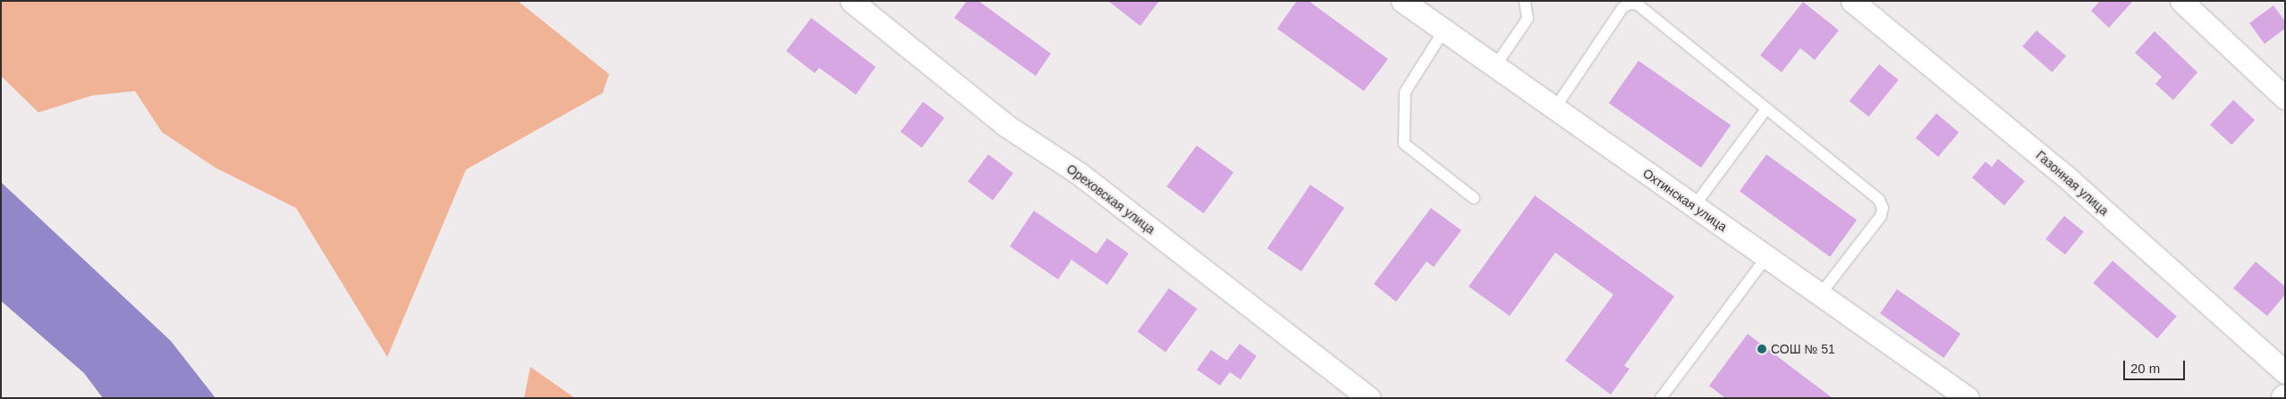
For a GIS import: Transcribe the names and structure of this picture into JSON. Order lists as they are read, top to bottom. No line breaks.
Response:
{"streets":{"street":["Газонная улица","Ореховская улица","Охтинская улица"]},"places":["СОШ № 51"],"scale_bar":"20 m"}
